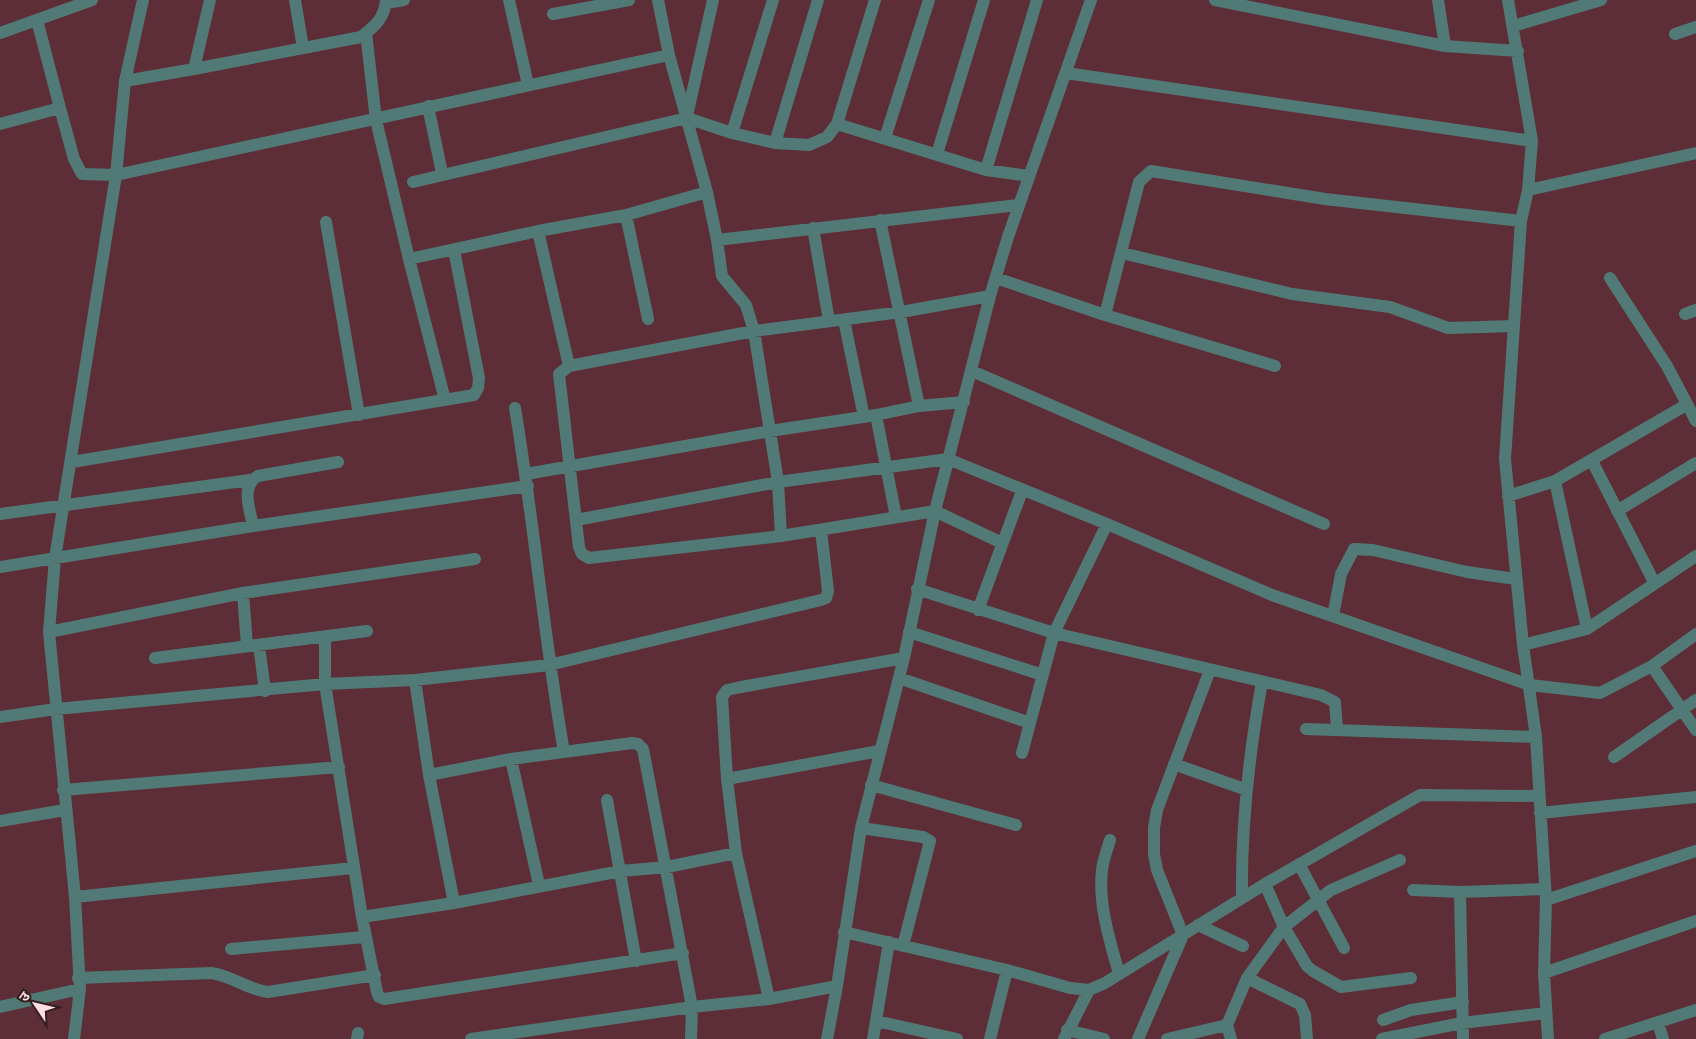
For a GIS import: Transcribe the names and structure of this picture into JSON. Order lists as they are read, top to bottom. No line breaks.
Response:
{"north":"top left"}
